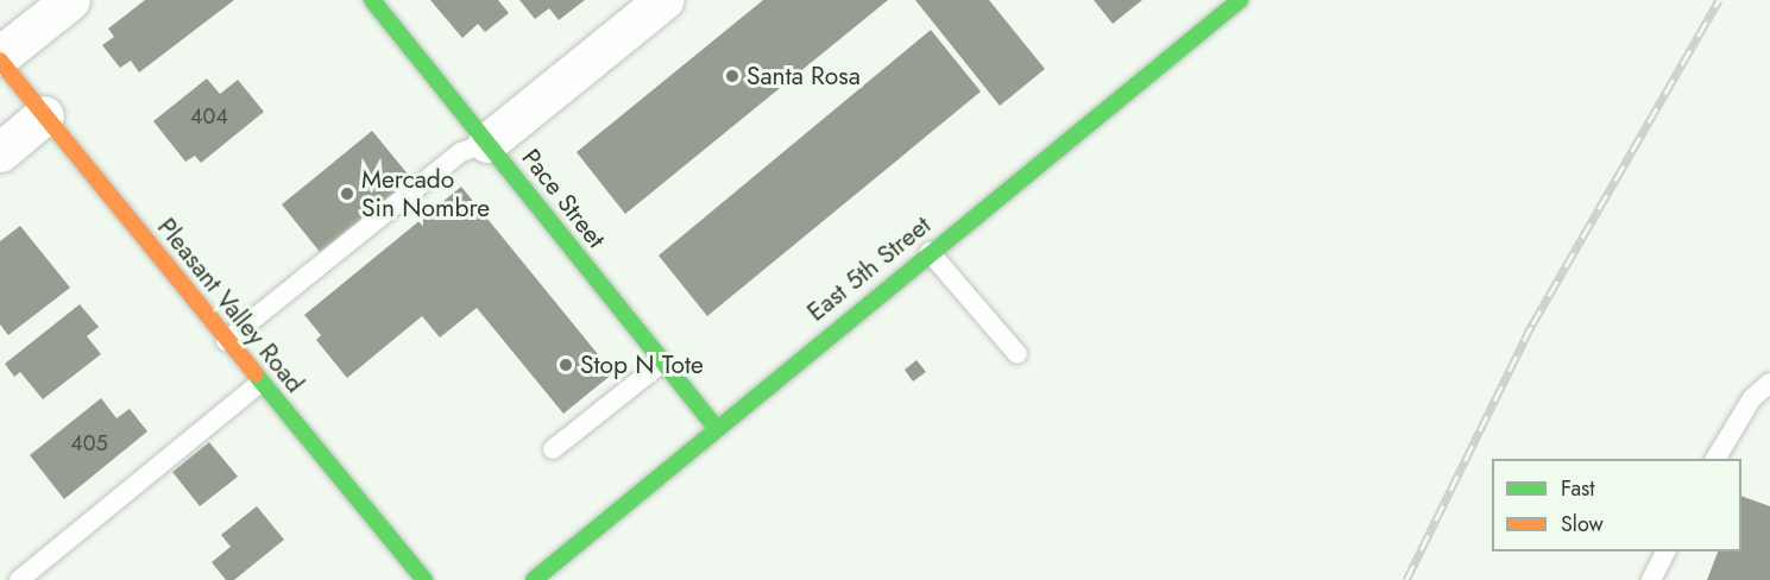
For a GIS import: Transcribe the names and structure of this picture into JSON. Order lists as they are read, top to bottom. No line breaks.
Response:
{"streets":{"street":["Pace Street","East 5th Street","Pleasant Valley Road"]},"crossings":[["Pace Street","East 5th Street"]],"places":["Santa Rosa","Mercado Sin Nombre","Stop N Tote"],"house_numbers":["404","405"],"legend":["Fast","Slow"]}
